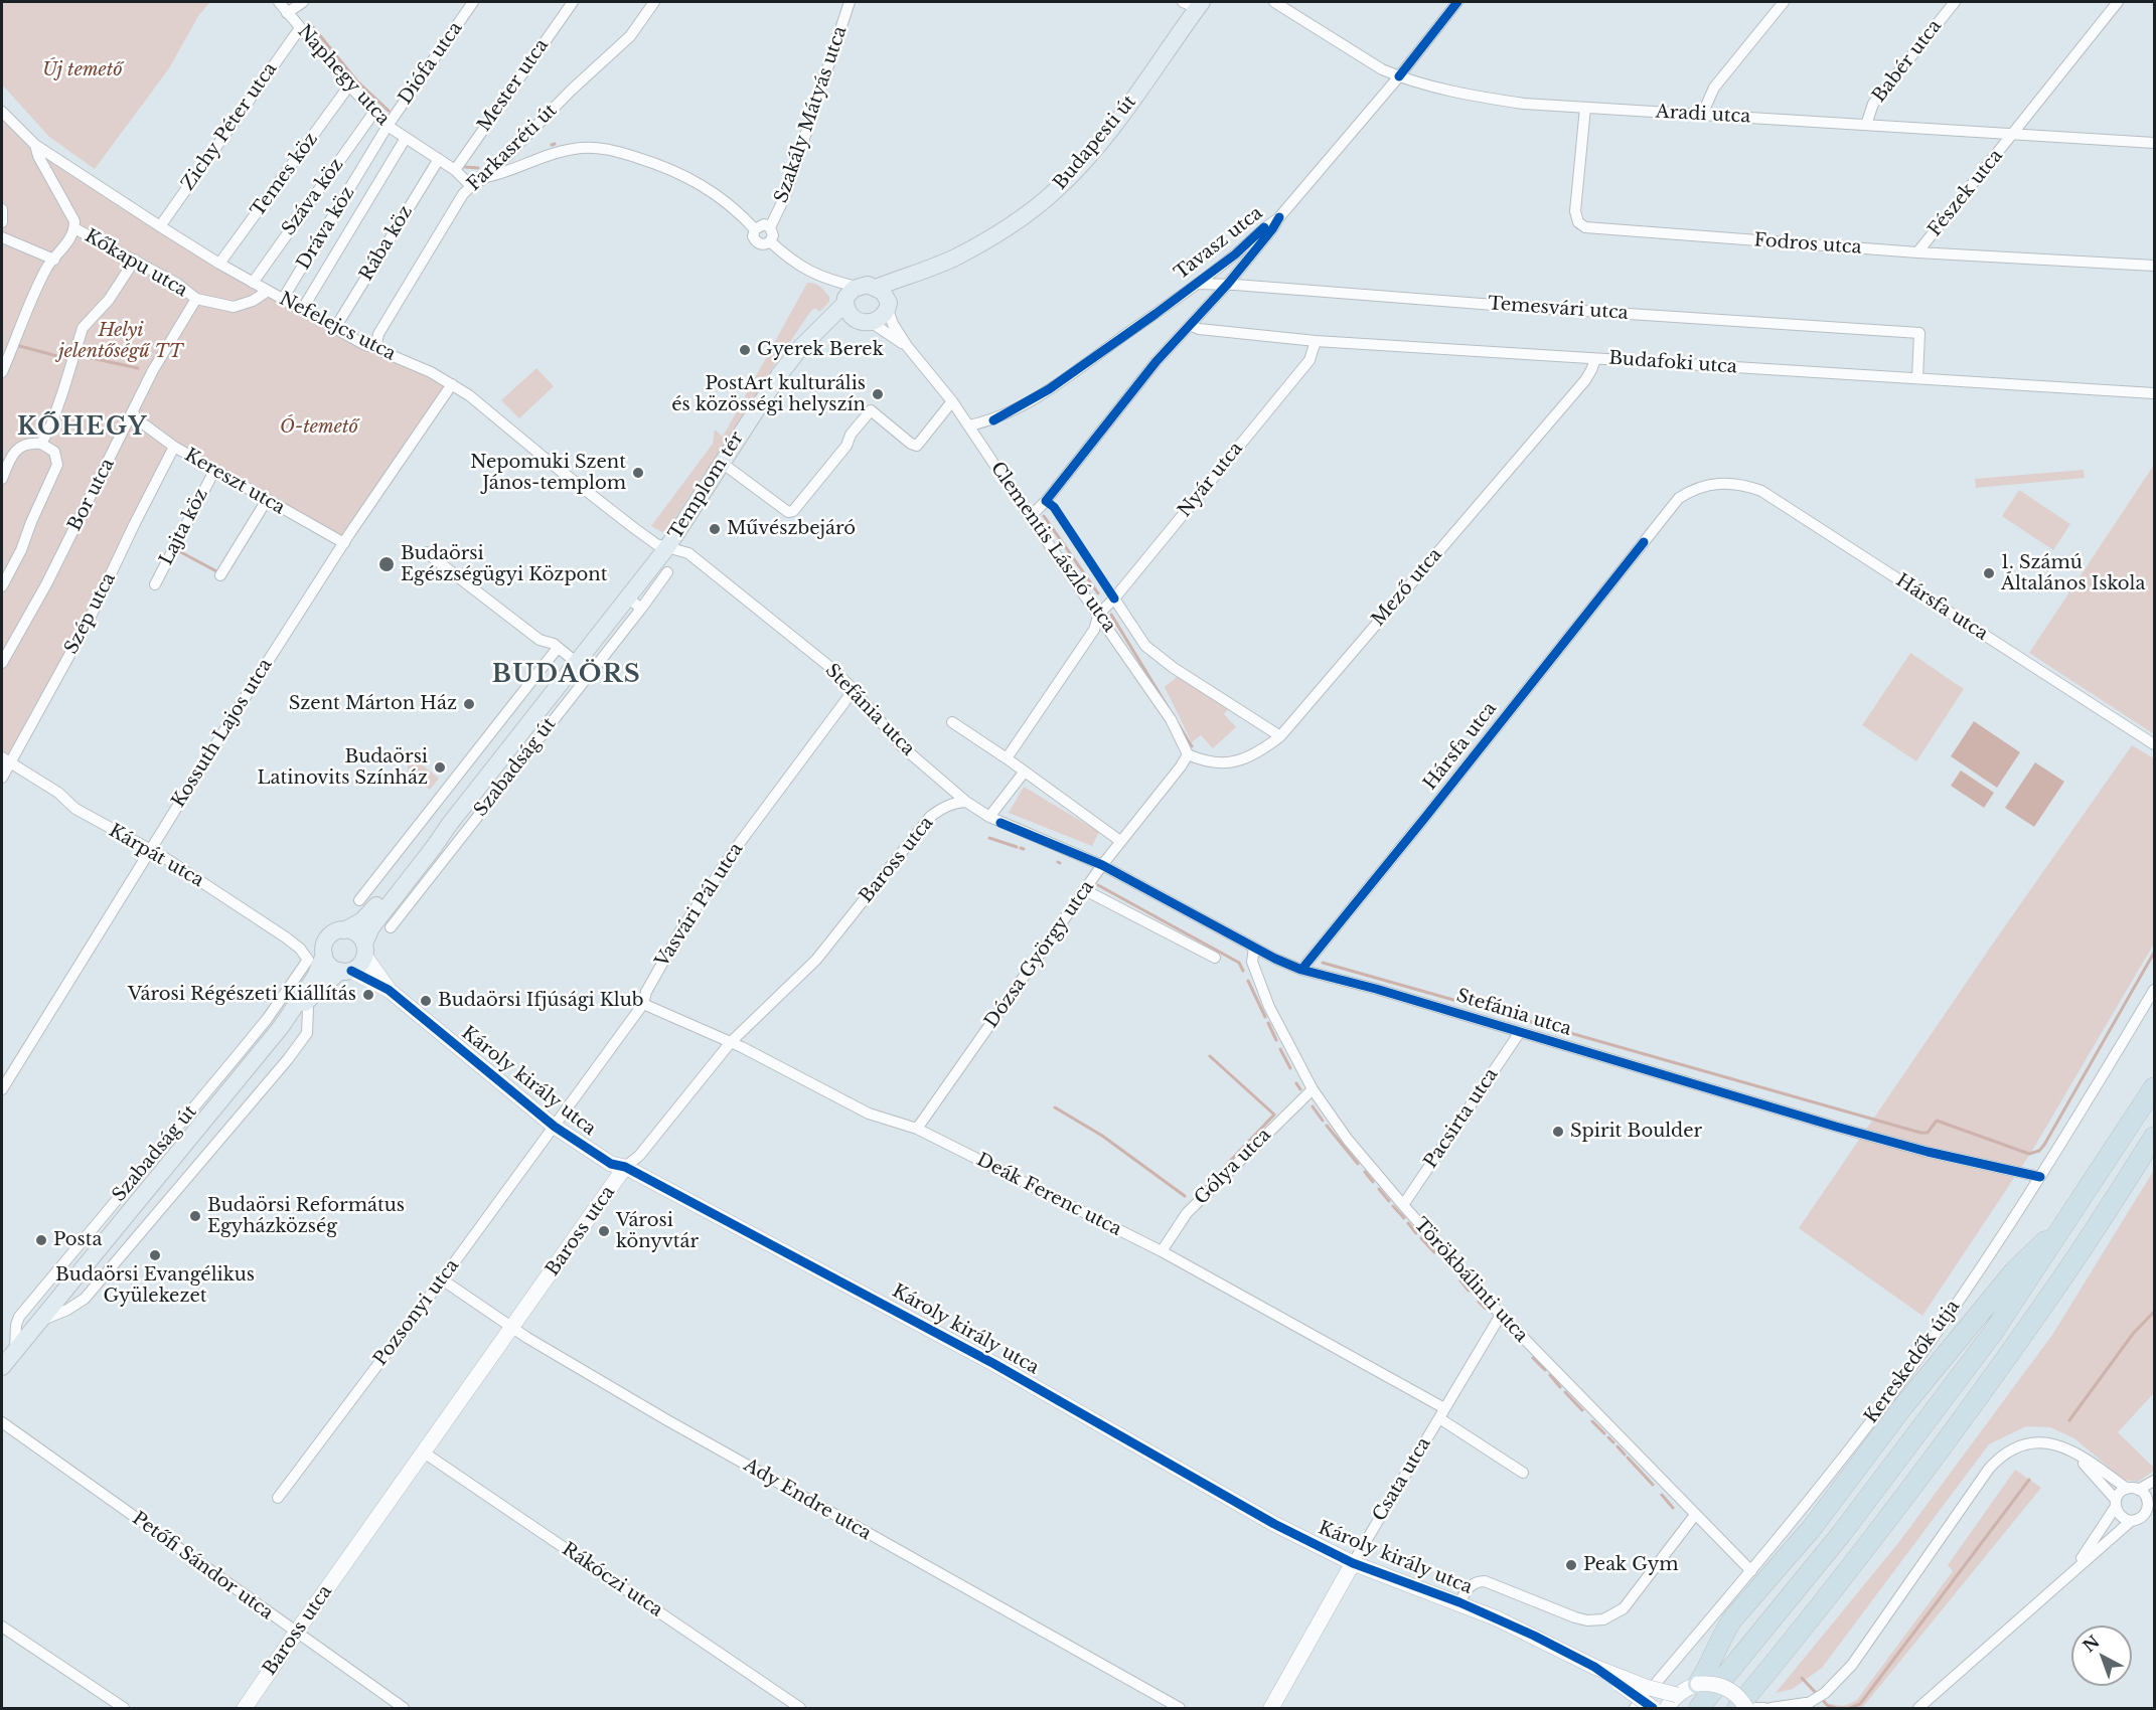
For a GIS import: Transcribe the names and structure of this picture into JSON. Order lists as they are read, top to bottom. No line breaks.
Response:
{"streets":{"main road":["Budapesti út","Templom tér","Szabadság út"],"street":["Babér utca","Diófa utca","Naphegy utca","Mester utca","Szakály Mátyás utca","Aradi utca","Zichy Péter utca","Farkasréti út","Temes köz","Fészek utca","Száva köz","Dráva köz","Rába köz","Tavasz utca","Fodros utca","Kőkapu utca","Temesvári utca","Nefelejcs utca","Budafoki utca","Nyár utca","Kereszt utca","Bor utca","Lajta köz","Clementis László utca","Mező utca","Hársfa utca","Szép utca","Stefánia utca","Kossuth Lajos utca","Kárpát utca","Baross utca","Vasvári Pál utca","Dózsa György utca","Károly király utca","Pacsirta utca","Gólya utca","Deák Ferenc utca","Törökbálinti utca","Pozsonyi utca","Kereskedők útja","Csata utca","Ady Endre utca","Petőfi Sándor utca","Rákóczi utca"]},"crossings":[["Babér utca","Aradi utca"],["Diófa utca","Naphegy utca"],["Diófa utca","Dráva köz"],["Naphegy utca","Mester utca"],["Naphegy utca","Zichy Péter utca"],["Naphegy utca","Farkasréti út"],["Naphegy utca","Temes köz"],["Naphegy utca","Száva köz"],["Naphegy utca","Dráva köz"],["Naphegy utca","Rába köz"],["Aradi utca","Fészek utca"],["Aradi utca","Tavasz utca"],["Aradi utca","Fodros utca"],["Zichy Péter utca","Nefelejcs utca"],["Budapesti út","Templom tér"],["Budapesti út","Clementis László utca"],["Farkasréti út","Nefelejcs utca"],["Temes köz","Nefelejcs utca"],["Fészek utca","Fodros utca"],["Száva köz","Nefelejcs utca"],["Dráva köz","Nefelejcs utca"],["Rába köz","Nefelejcs utca"],["Tavasz utca","Temesvári utca"],["Tavasz utca","Budafoki utca"],["Tavasz utca","Clementis László utca"],["Kőkapu utca","Nefelejcs utca"],["Kőkapu utca","Bor utca"],["Temesvári utca","Budafoki utca"],["Nefelejcs utca","Templom tér"],["Nefelejcs utca","Stefánia utca"],["Nefelejcs utca","Kossuth Lajos utca"],["Nefelejcs utca","Szabadság út"],["Budafoki utca","Nyár utca"],["Budafoki utca","Mező utca"],["Nyár utca","Clementis László utca"],["Kereszt utca","Bor utca"],["Kereszt utca","Lajta köz"],["Kereszt utca","Szép utca"],["Kereszt utca","Kossuth Lajos utca"],["Templom tér","Clementis László utca"],["Templom tér","Stefánia utca"],["Templom tér","Szabadság út"],["Clementis László utca","Mező utca"],["Clementis László utca","Dózsa György utca"],["Mező utca","Dózsa György utca"],["Hársfa utca","Stefánia utca"],["Szép utca","Kárpát utca"],["Stefánia utca","Szabadság út"],["Stefánia utca","Baross utca"],["Stefánia utca","Vasvári Pál utca"],["Stefánia utca","Dózsa György utca"],["Stefánia utca","Pacsirta utca"],["Stefánia utca","Törökbálinti utca"],["Stefánia utca","Kereskedők útja"],["Kossuth Lajos utca","Kárpát utca"],["Szabadság út","Kárpát utca"],["Szabadság út","Károly király utca"],["Kárpát utca","Károly király utca"],["Baross utca","Károly király utca"],["Baross utca","Deák Ferenc utca"],["Baross utca","Ady Endre utca"],["Baross utca","Petőfi Sándor utca"],["Baross utca","Rákóczi utca"],["Vasvári Pál utca","Károly király utca"],["Vasvári Pál utca","Deák Ferenc utca"],["Vasvári Pál utca","Pozsonyi utca"],["Dózsa György utca","Deák Ferenc utca"],["Károly király utca","Pozsonyi utca"],["Károly király utca","Csata utca"],["Pacsirta utca","Törökbálinti utca"],["Gólya utca","Deák Ferenc utca"],["Gólya utca","Törökbálinti utca"],["Deák Ferenc utca","Csata utca"],["Törökbálinti utca","Kereskedők útja"],["Törökbálinti utca","Csata utca"],["Pozsonyi utca","Ady Endre utca"]],"districts":["KŐHEGY","BUDAÖRS"],"parks":["Új temető","Helyi jelentőségű TT","Ó-temető"],"places":["Gyerek Berek","PostArt kulturális és közösségi helyszín","Nepomuki Szent János-templom","Művészbejáró","Budaörsi Egészségügyi Központ","1. Számú Általános Iskola","Szent Márton Ház","Budaörsi Latinovits Színház","Városi Régészeti Kiállítás","Budaörsi Ifjúsági Klub","Spirit Boulder","Budaörsi Református Egyházközség","Városi könyvtár","Posta","Budaörsi Evangélikus Gyülekezet","Peak Gym"],"north":"top left"}
